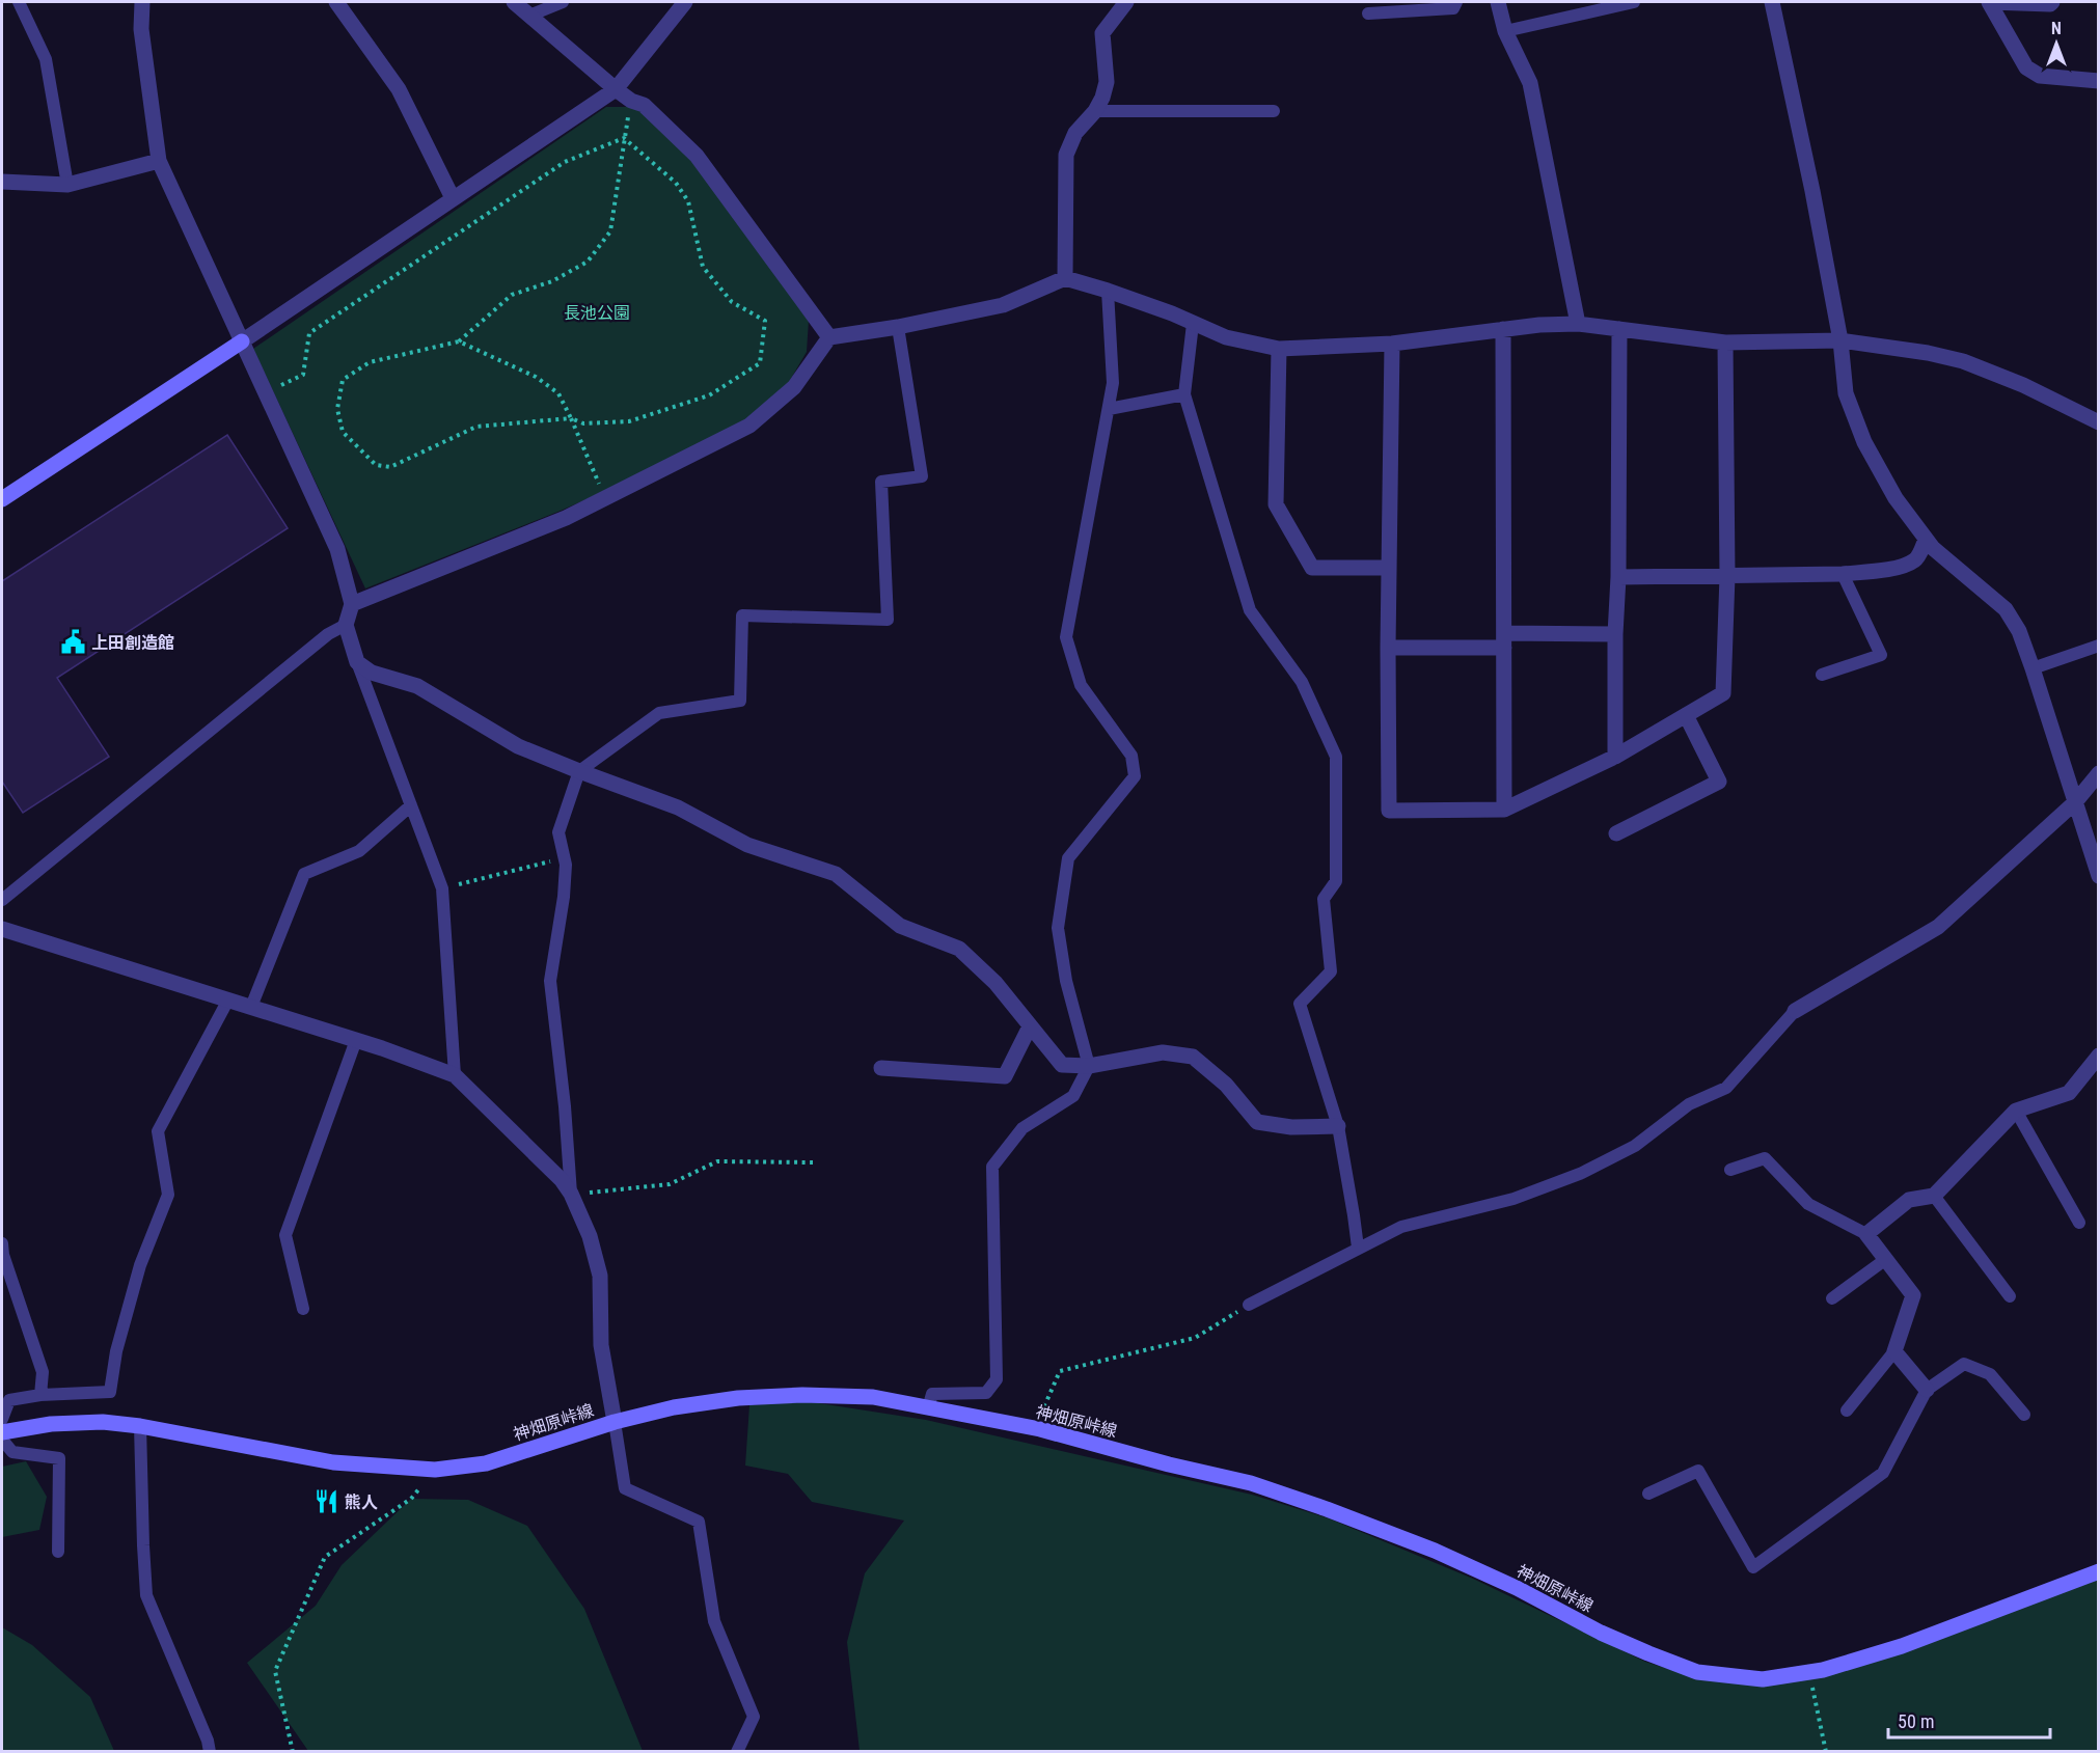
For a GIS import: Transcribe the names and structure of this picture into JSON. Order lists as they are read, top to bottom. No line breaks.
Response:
{"streets":{"street":["神畑原峠線"]},"parks":["長池公園"],"places":{"public building":["上田創造館"],"restaurant":["熊人"]},"scale_bar":"50 m","north":"top"}
